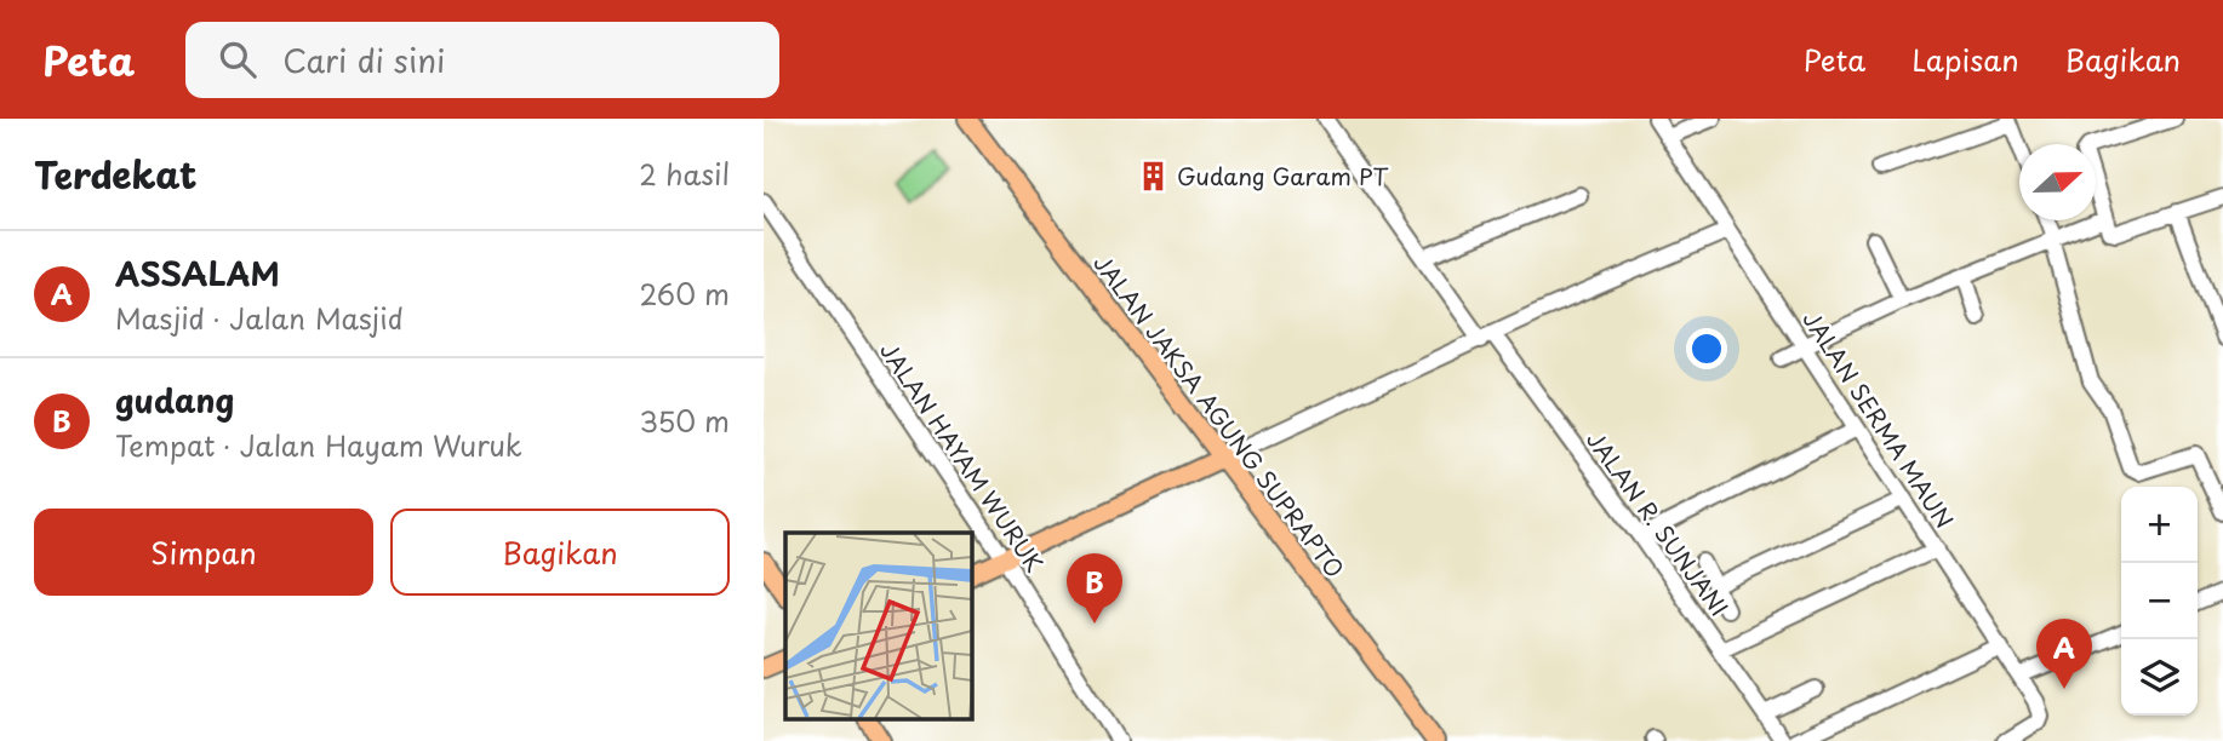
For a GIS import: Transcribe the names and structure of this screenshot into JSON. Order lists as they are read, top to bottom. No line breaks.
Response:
{"streets":{"main road":["JALAN JAKSA AGUNG SUPRAPTO"],"street":["JALAN SERMA MAUN","JALAN HAYAM WURUK","JALAN R. SUNJANI"]},"places":{"building":["Gudang Garam PT"]},"north":"right","page":{"header":"Peta","search":"Cari di sini","nav":["Peta","Lapisan","Bagikan"],"heading":["Terdekat","2 hasil"],"list":[{"mark":"A","name":"ASSALAM","note":"Masjid · Jalan Masjid","value":"260 m"},{"mark":"B","name":"gudang","note":"Tempat · Jalan Hayam Wuruk","value":"350 m"}],"buttons":["Simpan","Bagikan"],"map_buttons":["+","−"],"pins":["B","A"]}}
